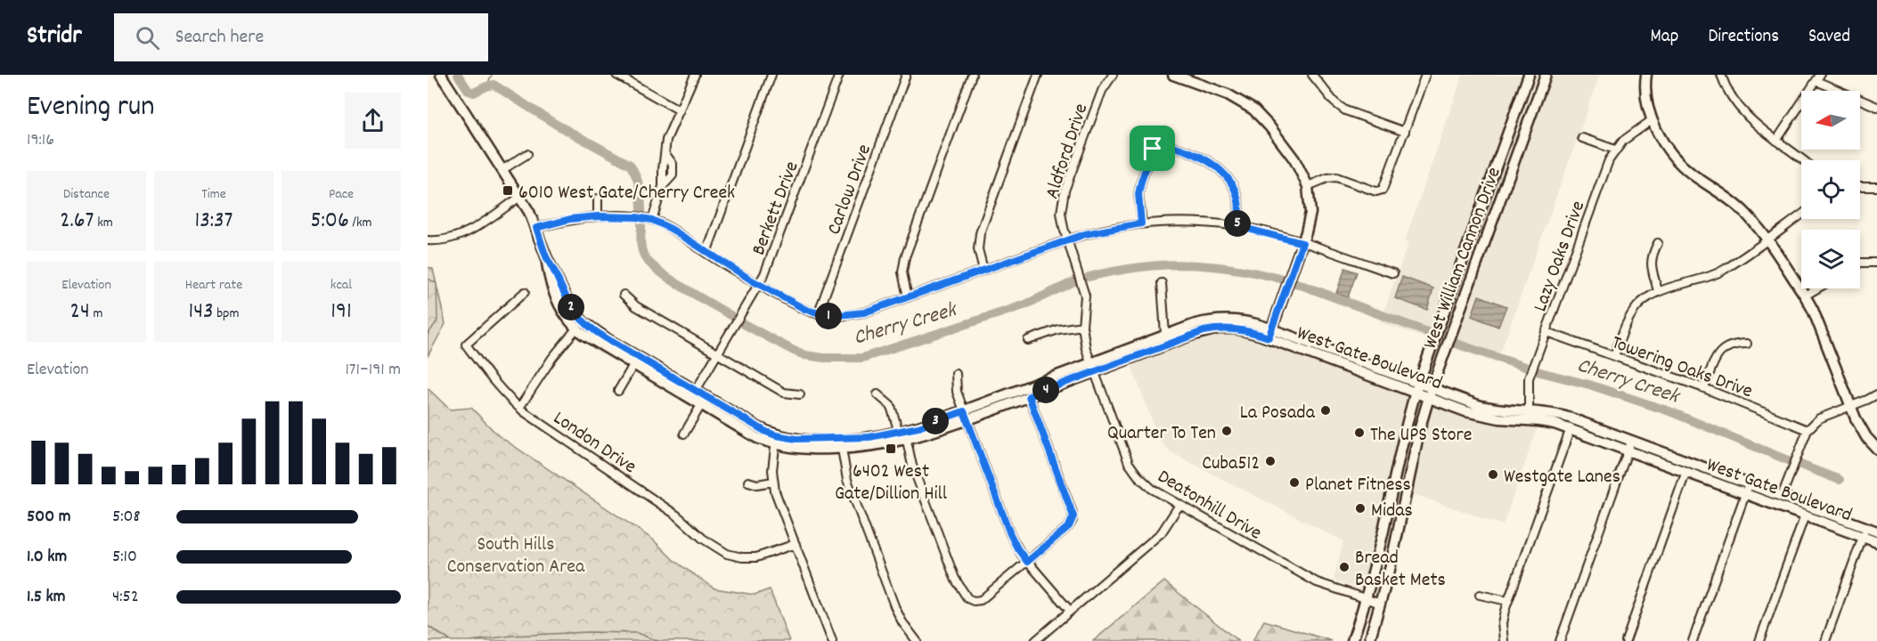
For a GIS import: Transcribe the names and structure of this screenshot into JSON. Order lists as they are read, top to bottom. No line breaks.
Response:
{"streets":{"main road":["West William Cannon Drive","West Gate Boulevard"],"street":["Aldford Drive","Carlow Drive","Berkett Drive","Lazy Oaks Drive","Towering Oaks Drive","London Drive","Deatonhill Drive"]},"crossings":[["Aldford Drive","West Gate Boulevard"],["Aldford Drive","Deatonhill Drive"],["Berkett Drive","West Gate Boulevard"],["Lazy Oaks Drive","West Gate Boulevard"],["Lazy Oaks Drive","Towering Oaks Drive"],["West William Cannon Drive","West Gate Boulevard"],["West William Cannon Drive","Deatonhill Drive"],["West Gate Boulevard","Deatonhill Drive"]],"water":["Cherry Creek"],"parks":["South Hills Conservation Area"],"places":{"transit":["6010 West Gate/Cherry Creek","6402 West Gate/Dillion Hill"],"other":["La Posada","Quarter To Ten","The UPS Store","Cuba512","Westgate Lanes","Planet Fitness","Midas","Bread Basket Mets"]},"north":"left","page":{"header":"Stridr","search":"Search here","nav":["Map","Directions","Saved"],"heading":["Evening run","19:16"],"stats":[["Distance","2.67 km"],["Time","13:37"],["Pace","5:06 /km"],["Elevation","24 m"],["Heart rate","143 bpm"],["kcal","191"]],"pins":["5","2","1","4","3"],"chart":["Elevation","171–191 m"],"list":[{"name":"500 m","note":"5:08"},{"name":"1.0 km","note":"5:10"},{"name":"1.5 km","note":"4:52"}]}}
